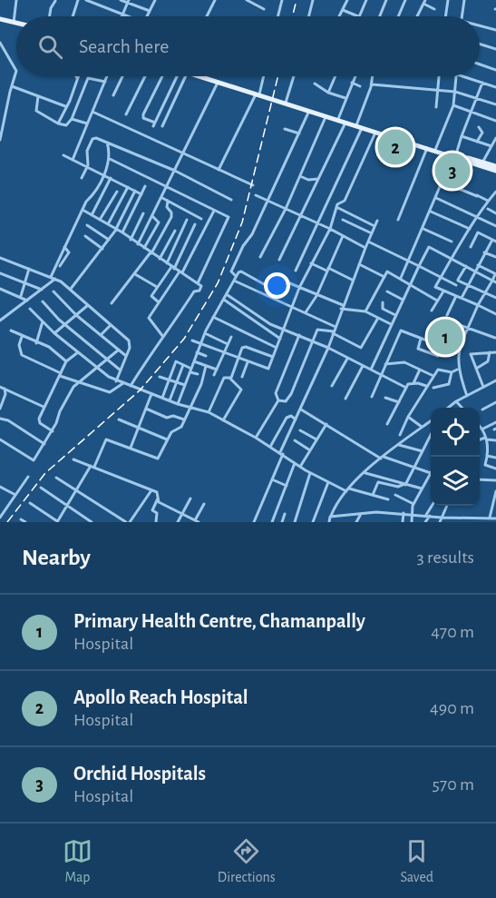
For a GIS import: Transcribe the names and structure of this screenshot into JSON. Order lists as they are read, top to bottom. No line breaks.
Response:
{"page":{"search":"Search here","pins":["2","3","1"],"heading":["Nearby","3 results"],"list":[{"mark":"1","name":"Primary Health Centre, Chamanpally","note":"Hospital","value":"470 m"},{"mark":"2","name":"Apollo Reach Hospital","note":"Hospital","value":"490 m"},{"mark":"3","name":"Orchid Hospitals","note":"Hospital","value":"570 m"}],"nav":["Map","Directions","Saved"]}}
